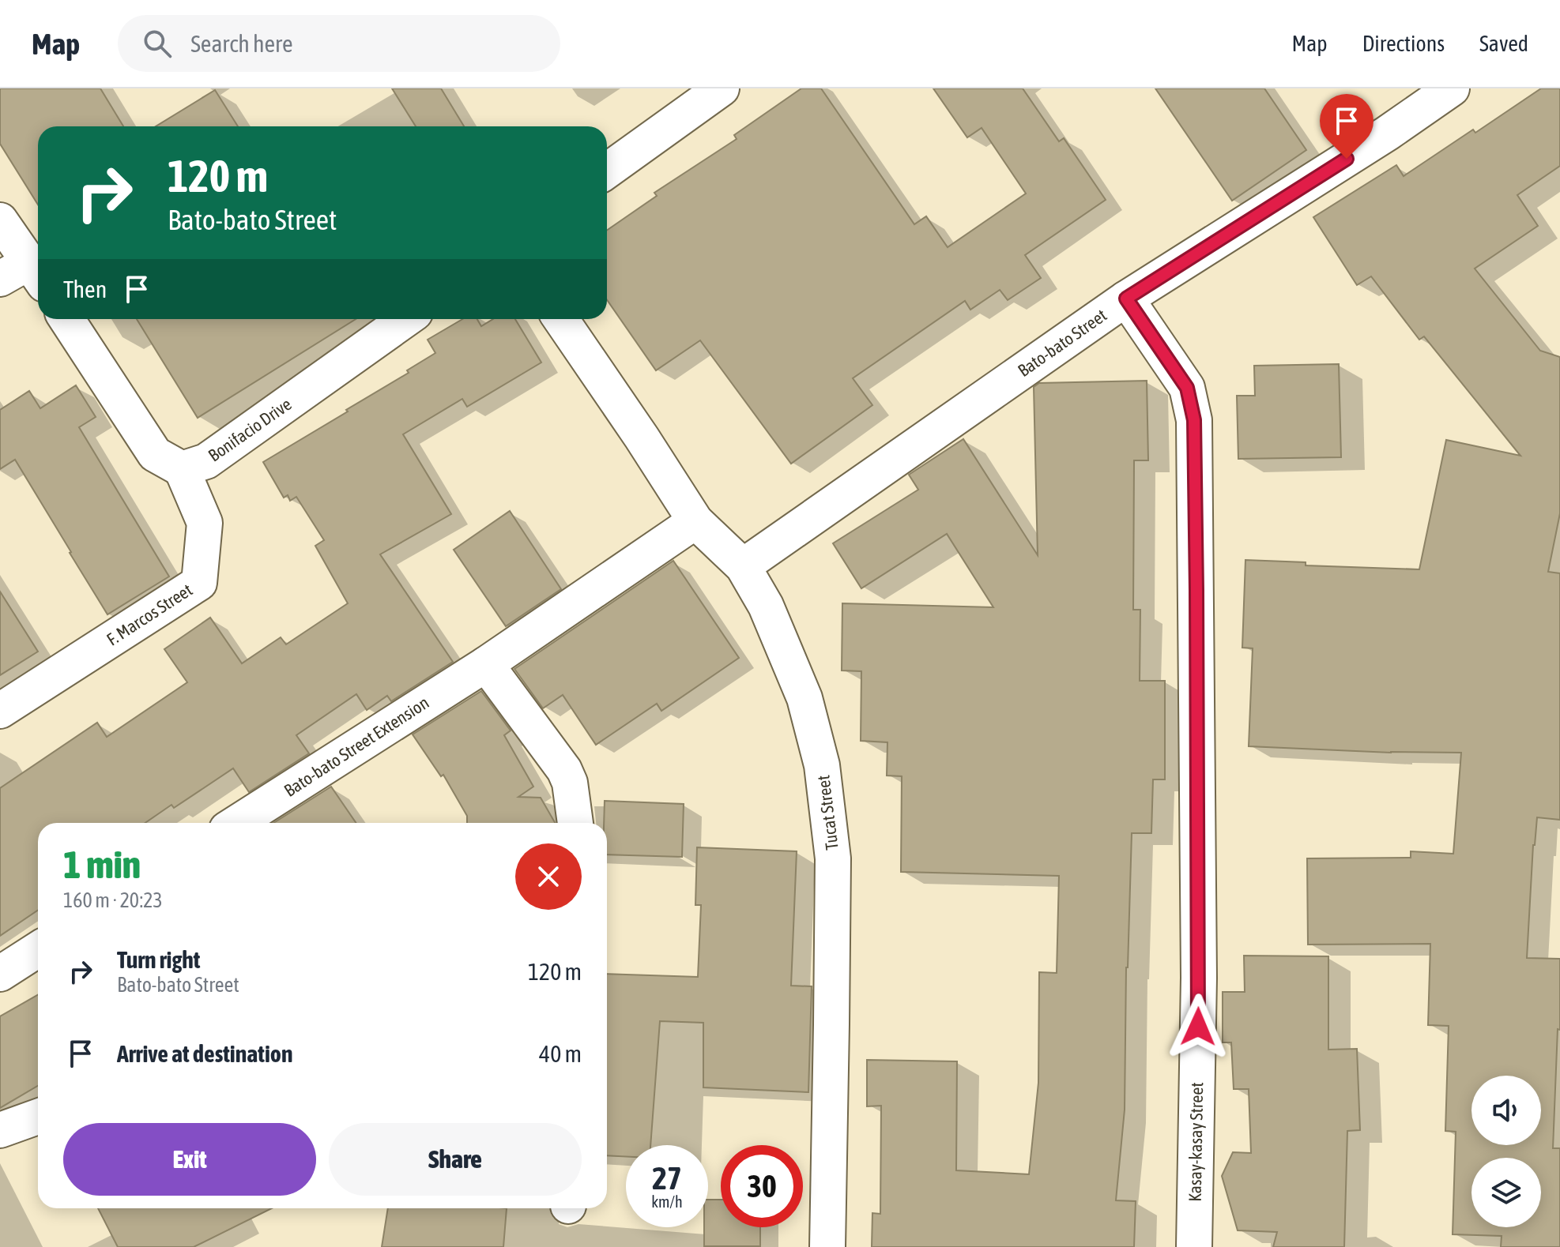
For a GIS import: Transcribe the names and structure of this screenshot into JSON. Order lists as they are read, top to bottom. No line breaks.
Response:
{"streets":{"street":["Bato-bato Street","Bonifacio Drive","F. Marcos Street","Bato-bato Street Extension","Tucat Street","Kasay-kasay Street"]},"crossings":[["Bato-bato Street","Tucat Street"],["Bato-bato Street","Kasay-kasay Street"],["Bonifacio Drive","F. Marcos Street"],["Bato-bato Street Extension","Tucat Street"]],"page":{"header":"Map","search":"Search here","nav":["Map","Directions","Saved"],"turn":["120 m","Bato-bato Street"],"then":"Then","heading":["1 min","160 m · 20:23"],"list":[{"name":"Turn right","note":"Bato-bato Street","value":"120 m"},{"name":"Arrive at destination","value":"40 m"}],"buttons":["Exit","Share"],"speed":"27 km/h","limit":"30"}}
